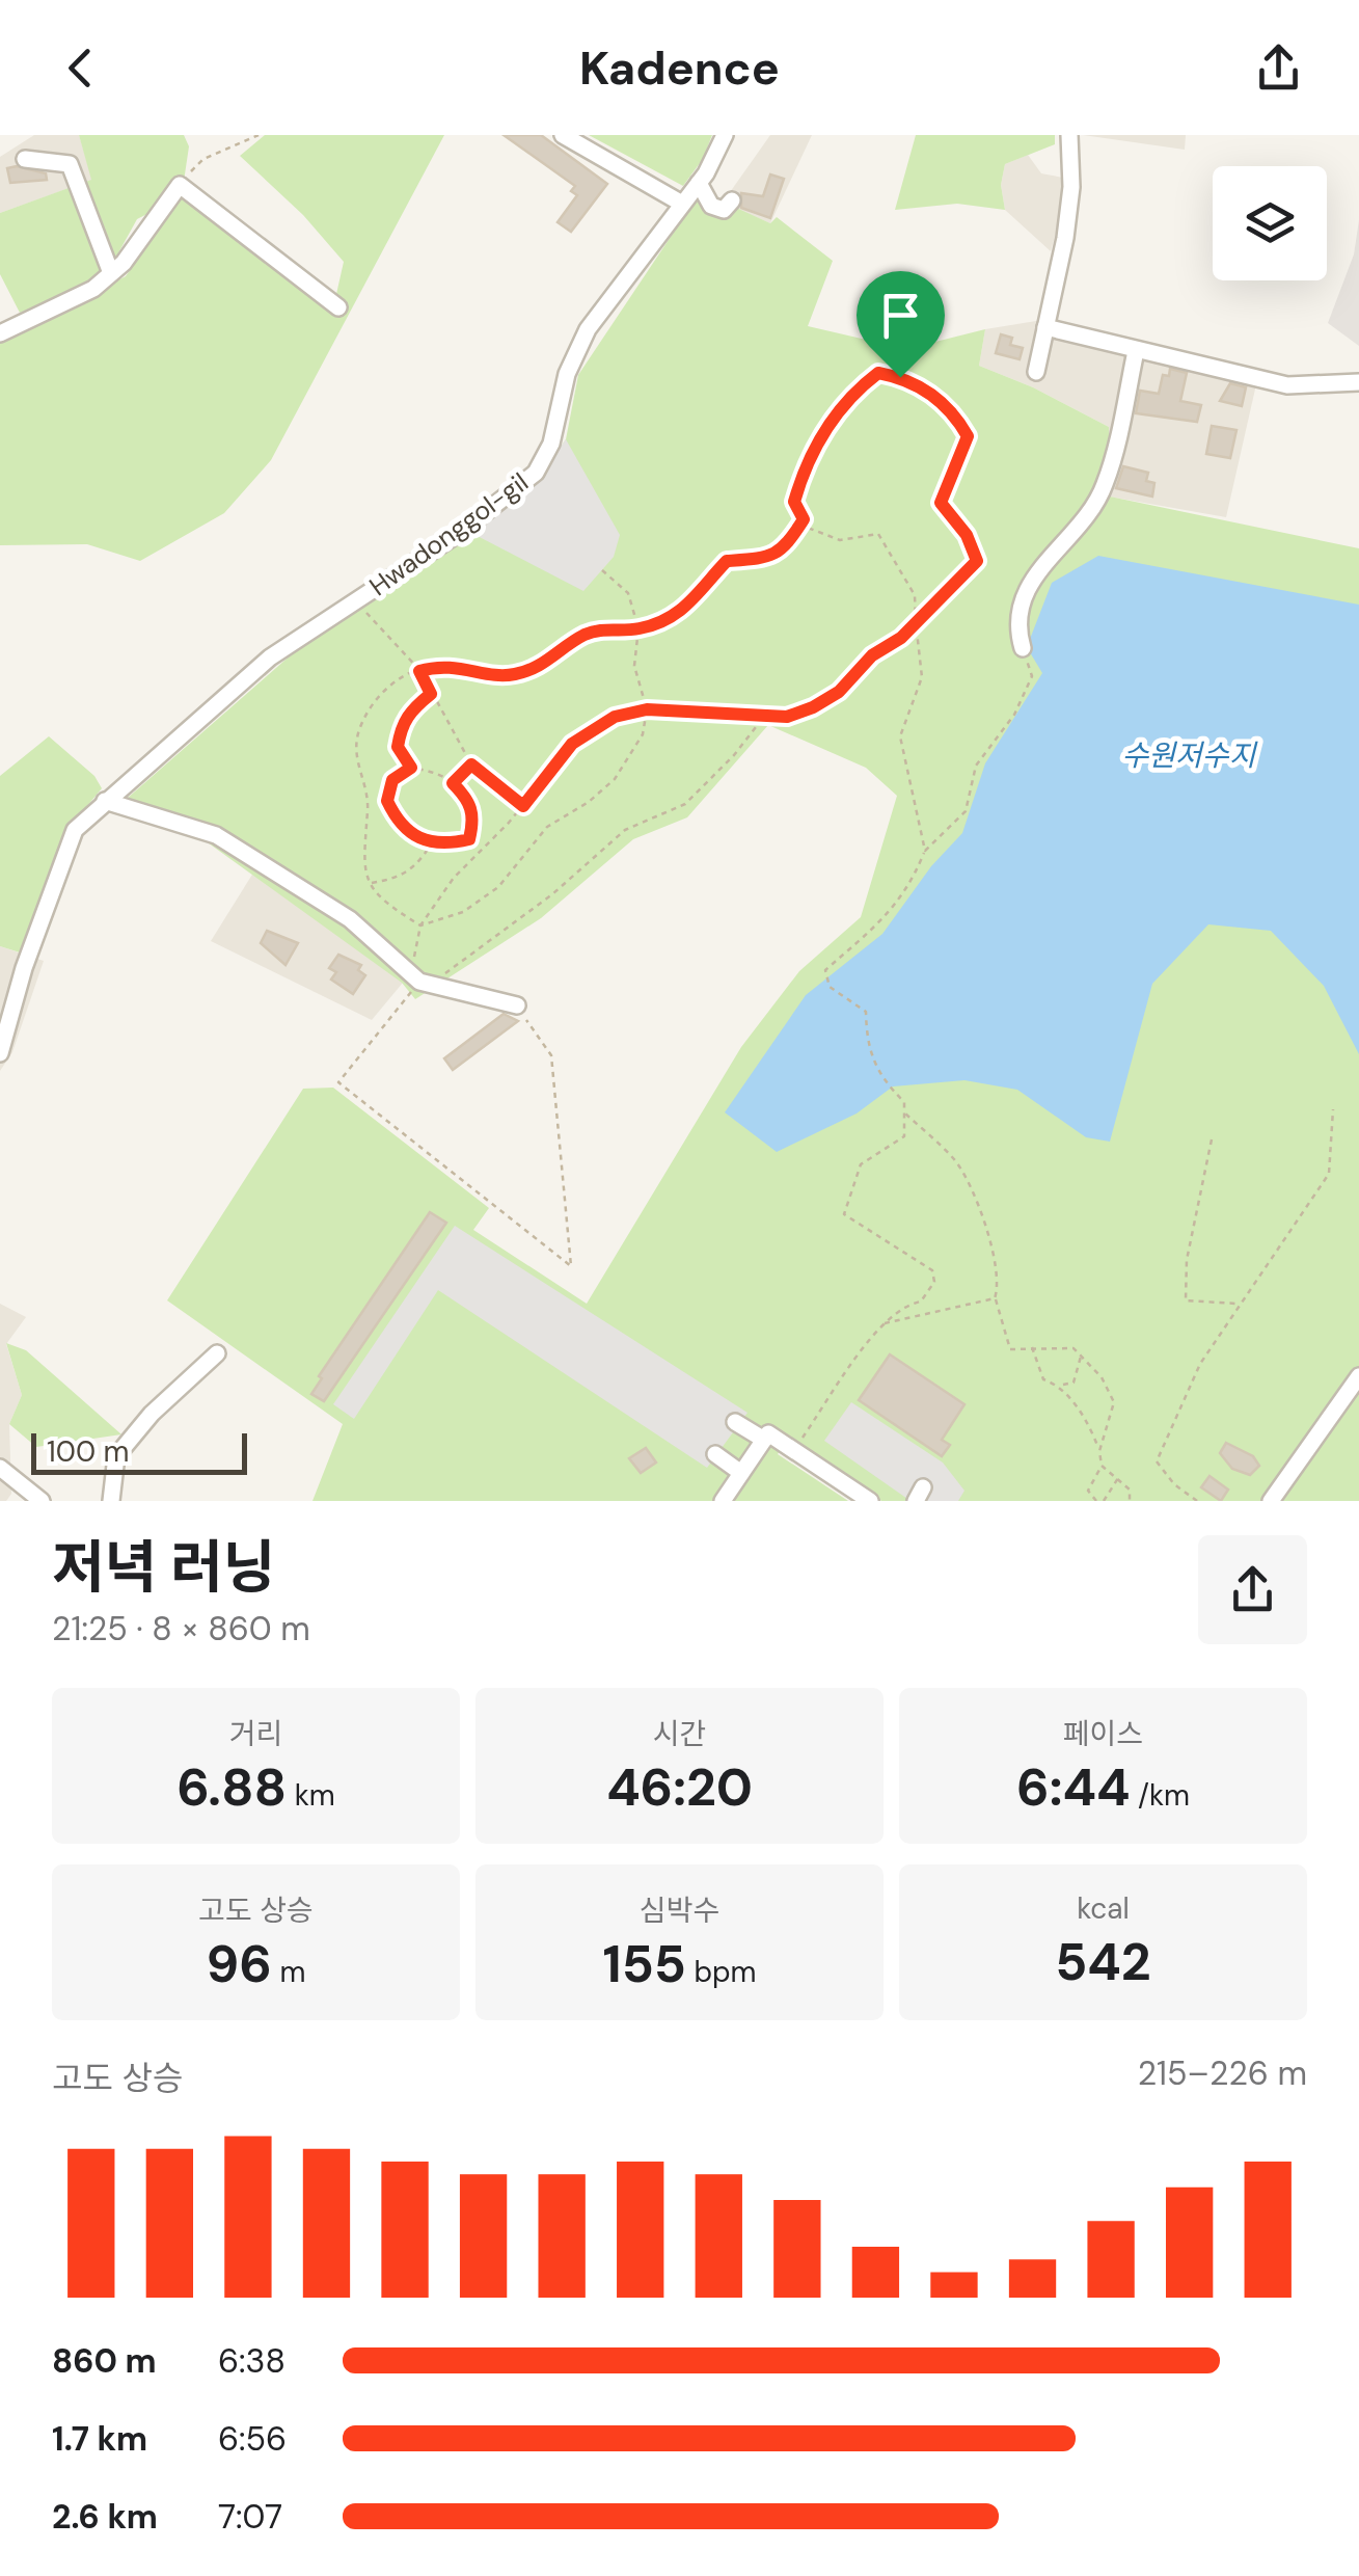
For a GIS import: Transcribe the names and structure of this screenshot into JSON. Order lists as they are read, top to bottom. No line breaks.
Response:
{"streets":{"street":["Hwadonggol-gil"]},"water":["수원저수지"],"scale_bar":"100 m","page":{"header":"Kadence","scale":"100 m","heading":["저녁 러닝","21:25 · 8 × 860 m"],"stats":[["거리","6.88 km"],["시간","46:20"],["페이스","6:44 /km"],["고도 상승","96 m"],["심박수","155 bpm"],["kcal","542"]],"chart":["고도 상승","215–226 m"],"list":[{"name":"860 m","note":"6:38"},{"name":"1.7 km","note":"6:56"},{"name":"2.6 km","note":"7:07"}]}}
